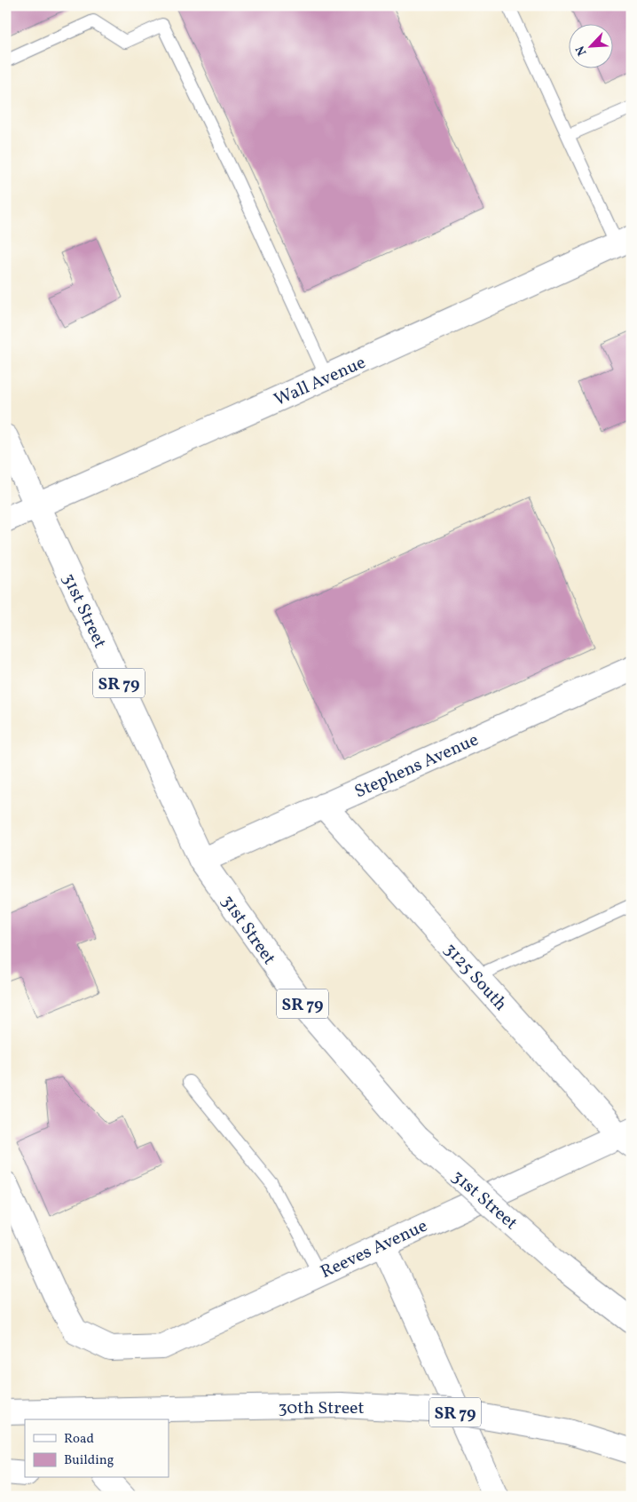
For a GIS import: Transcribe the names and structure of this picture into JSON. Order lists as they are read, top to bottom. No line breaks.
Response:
{"streets":{"main road":["Wall Avenue","31st Street","SR 79","Stephens Avenue","3125 South","Reeves Avenue","30th Street"]},"crossings":[["Wall Avenue","31st Street"],["31st Street","Stephens Avenue"],["Stephens Avenue","3125 South"],["3125 South","Reeves Avenue"]],"legend":["Road","Building"],"north":"bottom left"}
